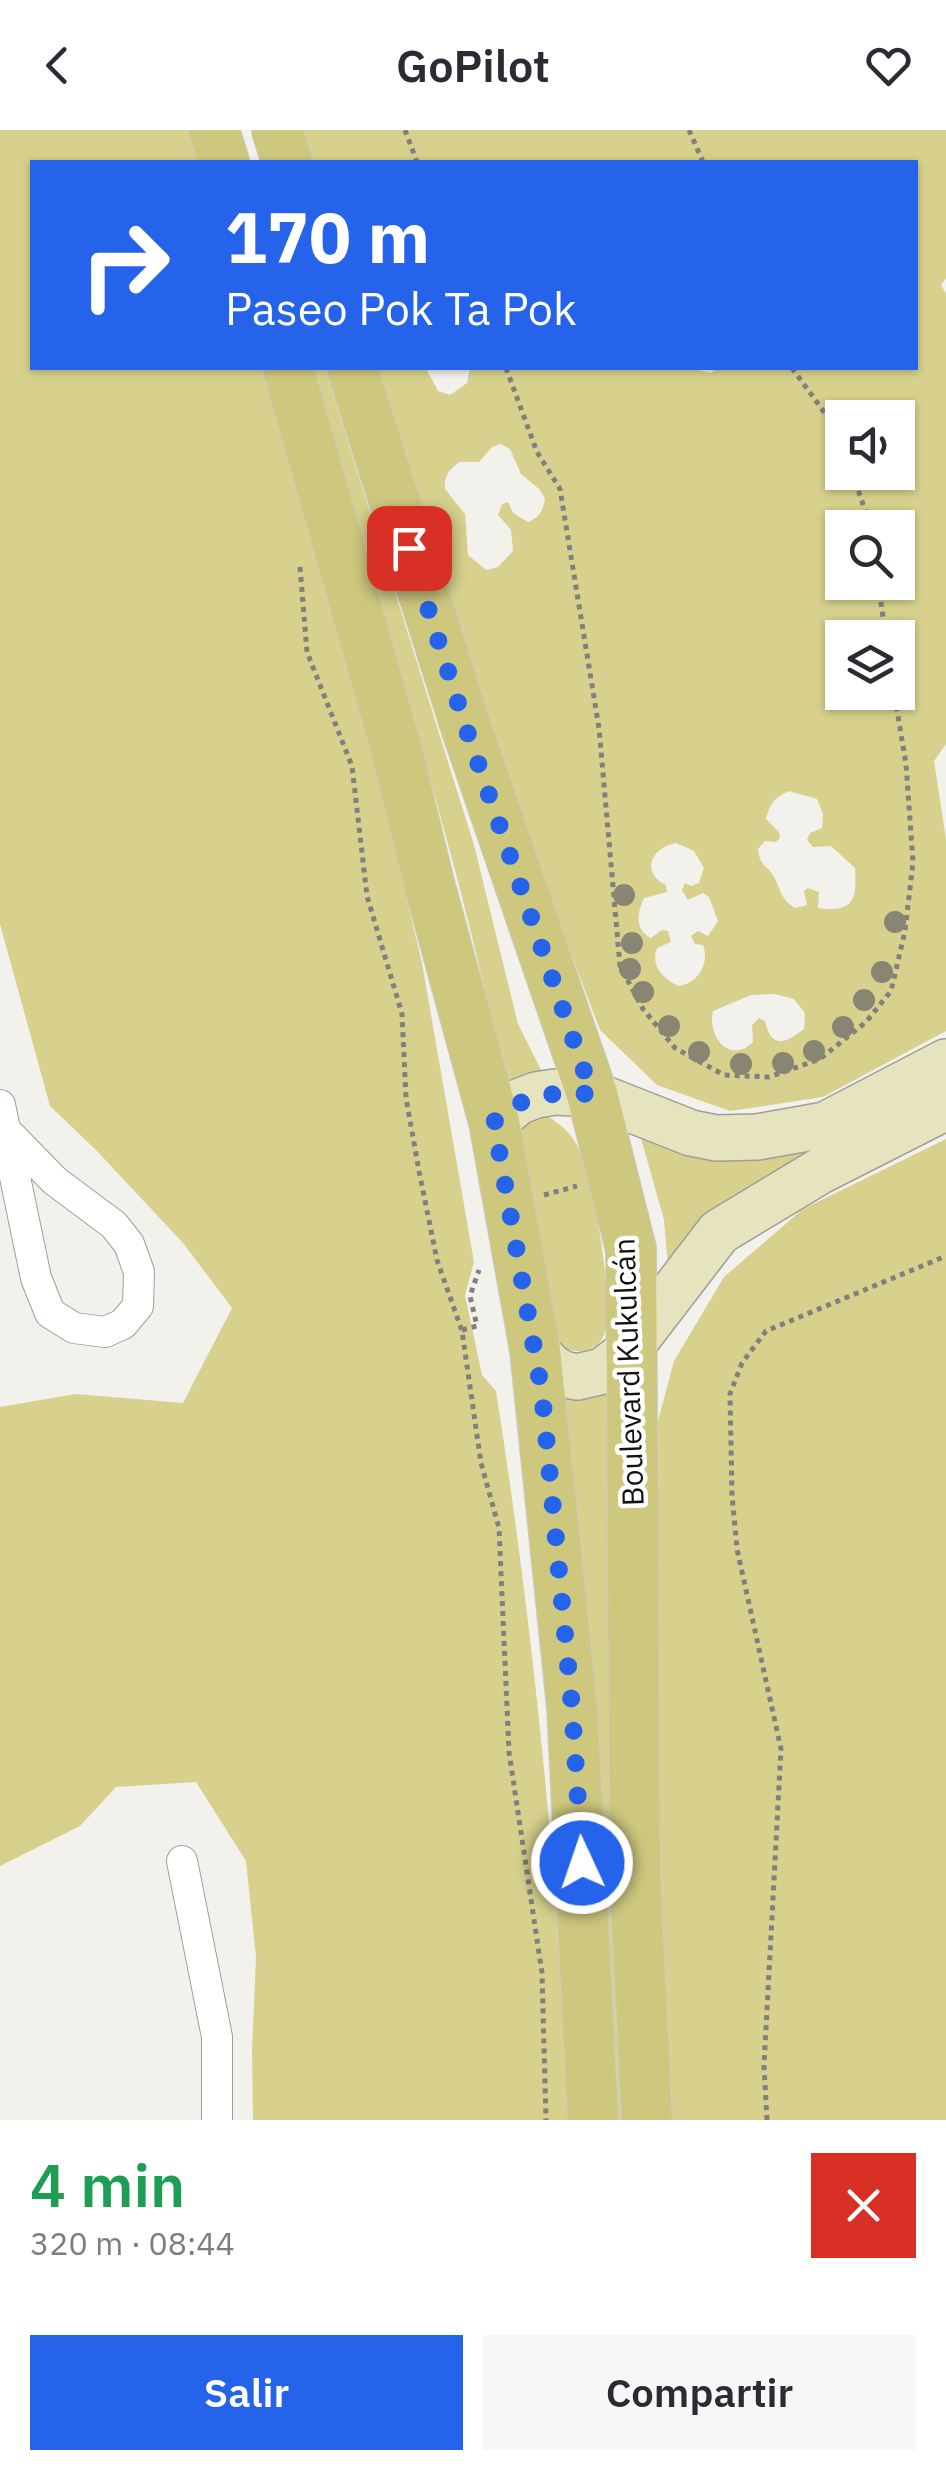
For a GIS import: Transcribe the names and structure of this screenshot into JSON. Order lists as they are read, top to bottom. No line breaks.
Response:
{"streets":{"main road":["Boulevard Kukulcán"]},"page":{"header":"GoPilot","turn":["170 m","Paseo Pok Ta Pok"],"heading":["4 min","320 m · 08:44"],"buttons":["Salir","Compartir"]}}
